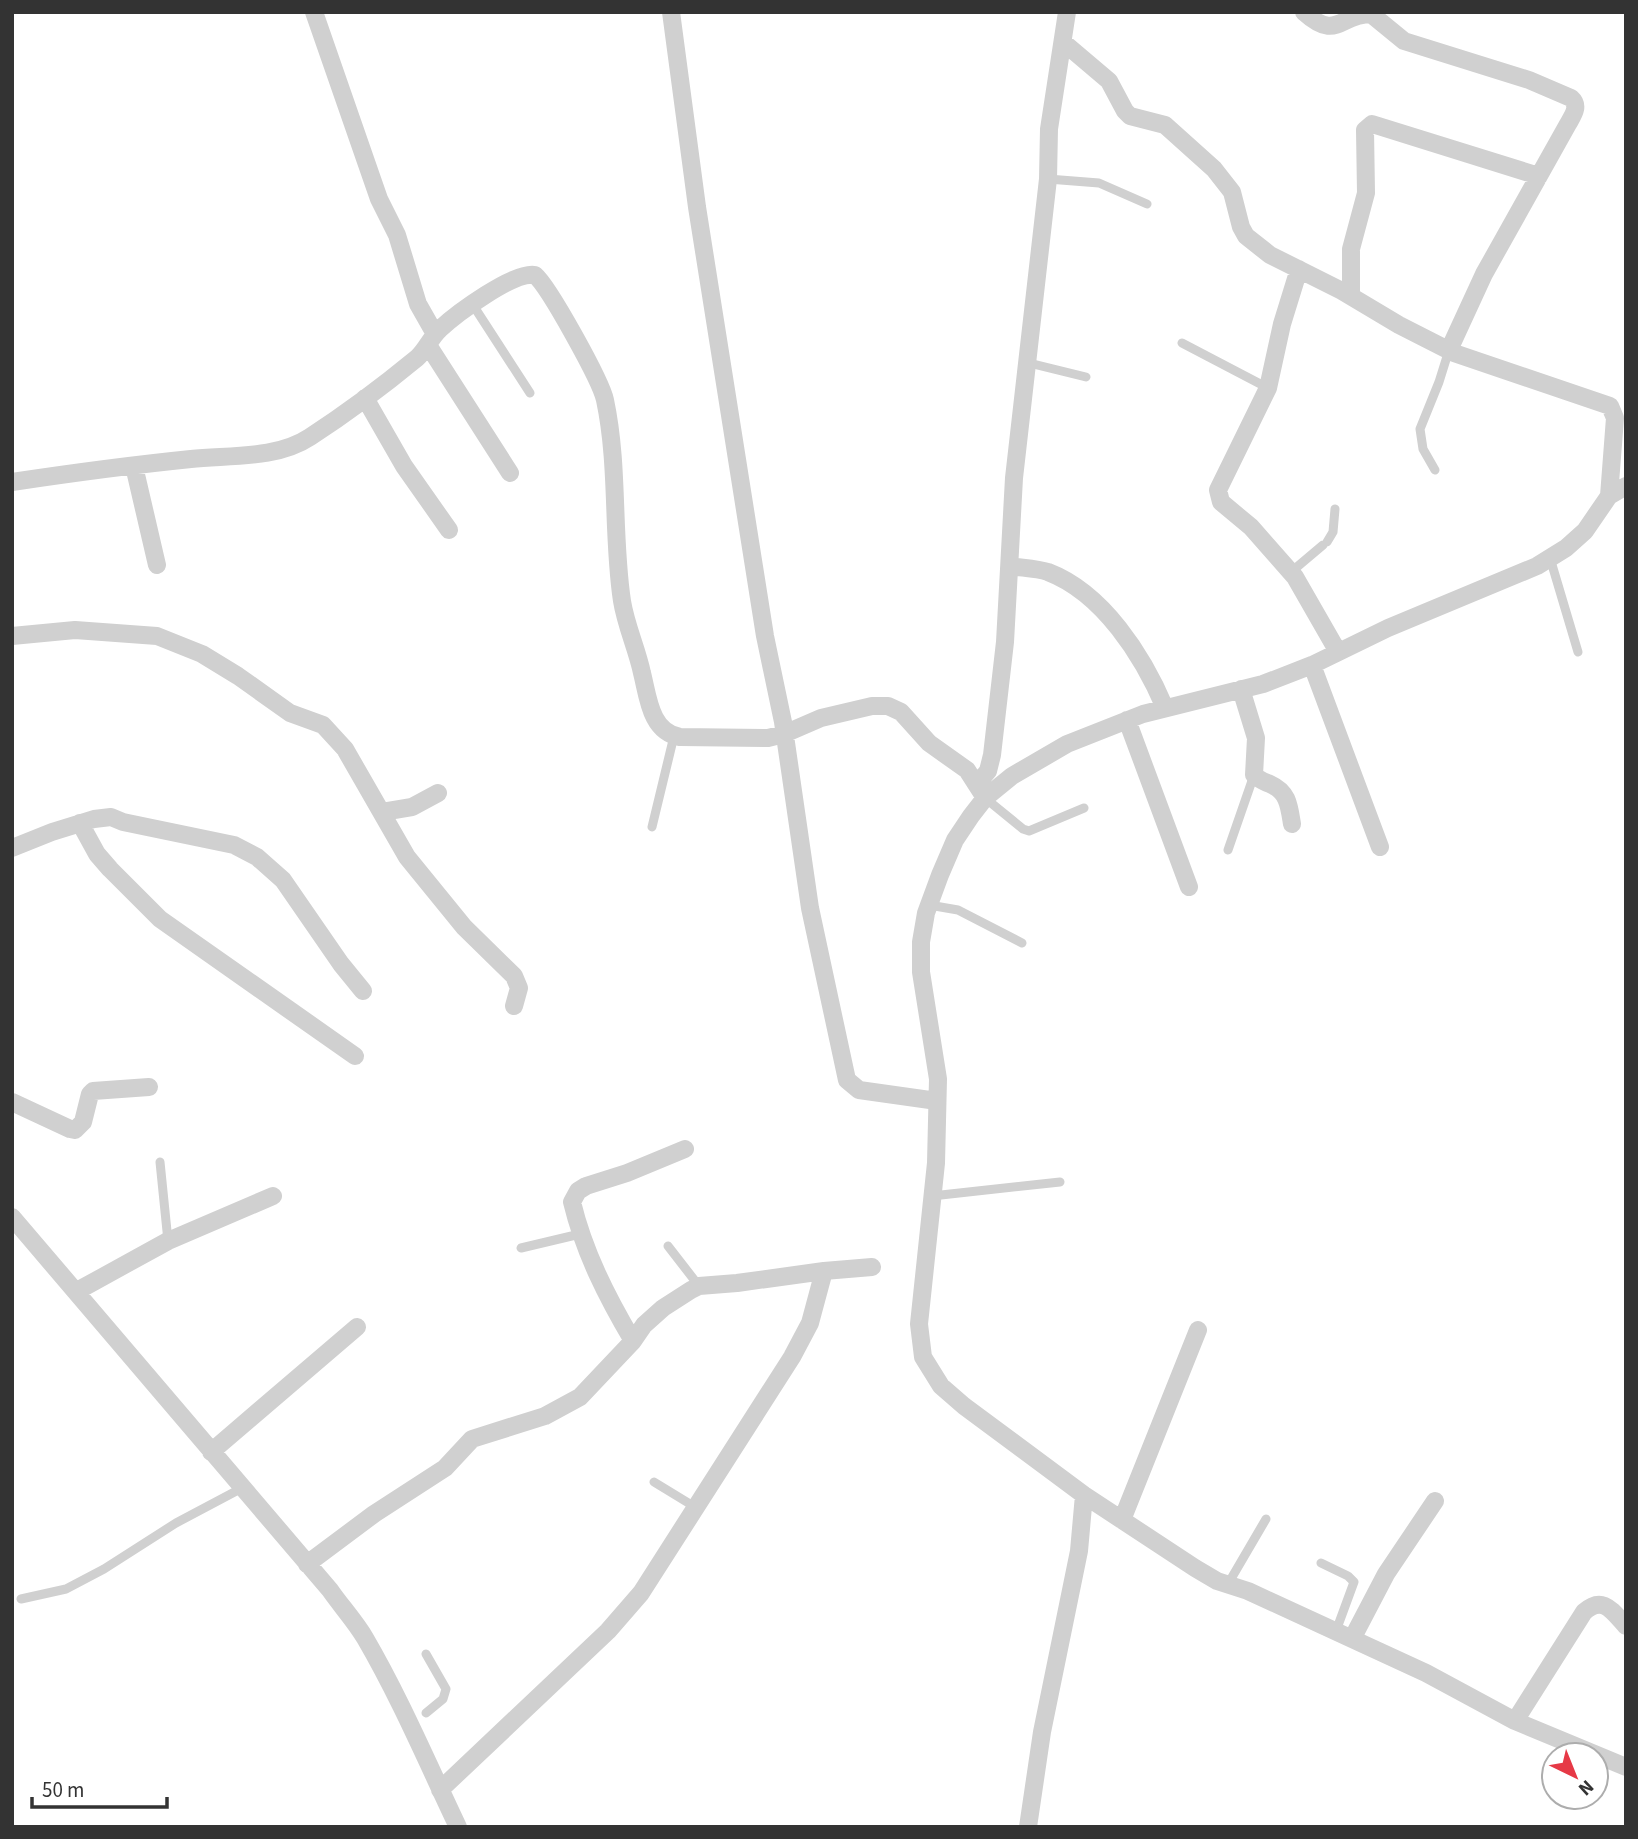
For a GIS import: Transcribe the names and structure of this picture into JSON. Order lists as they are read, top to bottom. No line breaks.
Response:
{"scale_bar":"50 m","north":"bottom right"}
